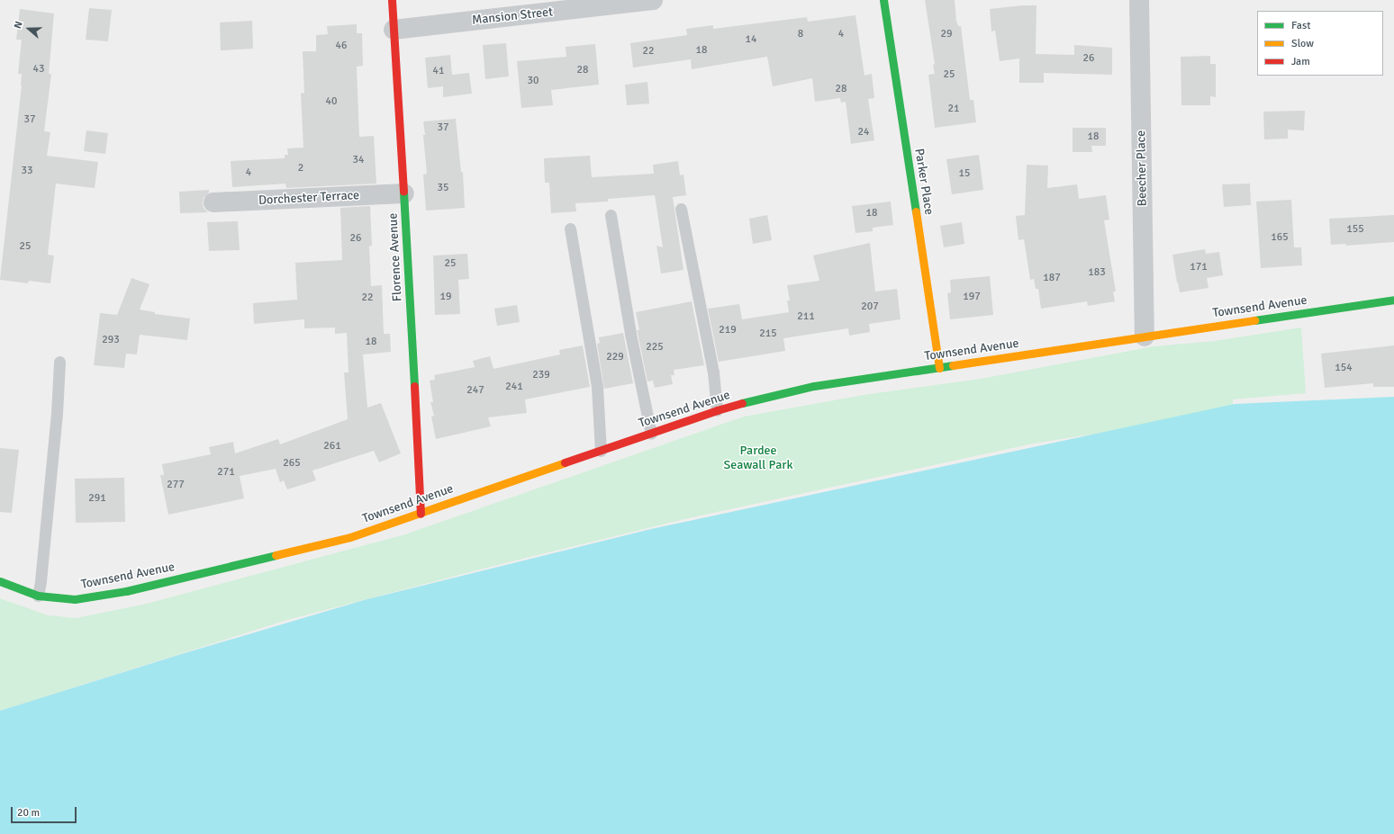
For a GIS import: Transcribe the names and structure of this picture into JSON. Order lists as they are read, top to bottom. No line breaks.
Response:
{"streets":{"main road":["Parker Place","Florence Avenue","Townsend Avenue"],"street":["Mansion Street","Beecher Place","Dorchester Terrace"]},"crossings":[["Mansion Street","Florence Avenue"],["Beecher Place","Townsend Avenue"],["Parker Place","Townsend Avenue"],["Dorchester Terrace","Florence Avenue"],["Florence Avenue","Townsend Avenue"]],"parks":["Pardee Seawall Park"],"house_numbers":["8","4","29","14","46","18","22","26","43","28","41","25","30","28","40","21","37","37","24","18","34","2","33","4","15","35","18","155","165","26","25","25","171","183","187","19","197","22","207","211","219","215","293","18","225","229","154","239","241","247","261","265","271","277","291"],"legend":["Fast","Slow","Jam"],"scale_bar":"20 m","north":"left"}
